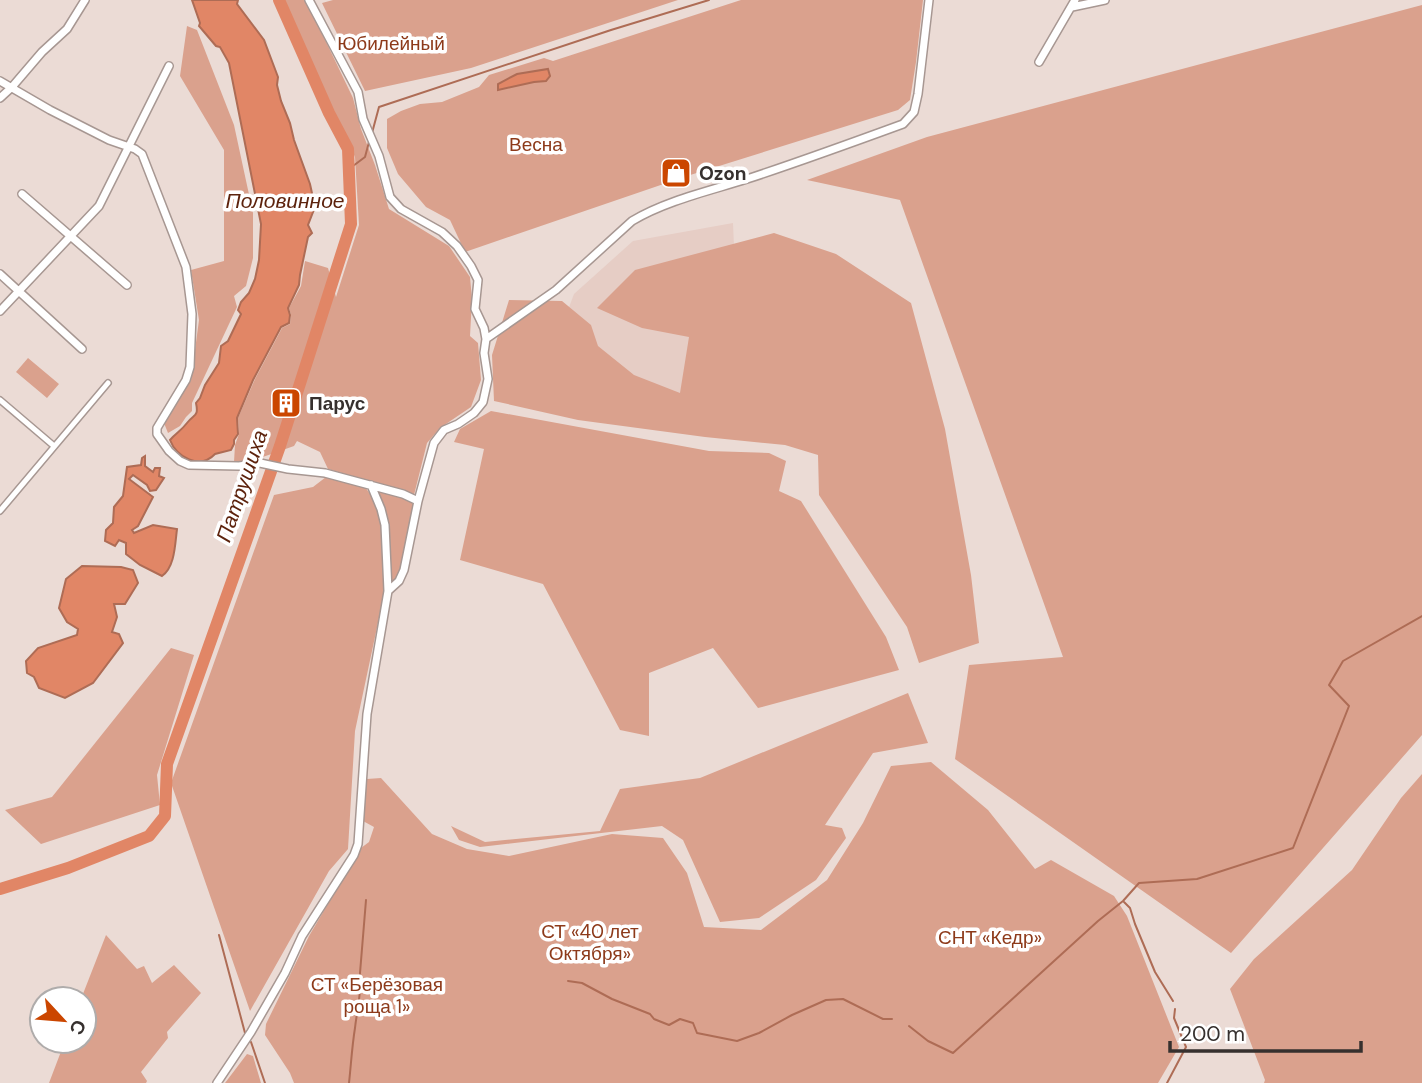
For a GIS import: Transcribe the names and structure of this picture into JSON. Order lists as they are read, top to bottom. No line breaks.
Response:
{"water":["Половинное","Патрушиха"],"parks":["Юбилейный","Весна","СТ «40 лет Октября»","СНТ «Кедр»","СТ «Берёзовая роща 1»"],"places":{"shop":["Ozon"],"building":["Парус"]},"scale_bar":"200 m","north":"bottom right"}
